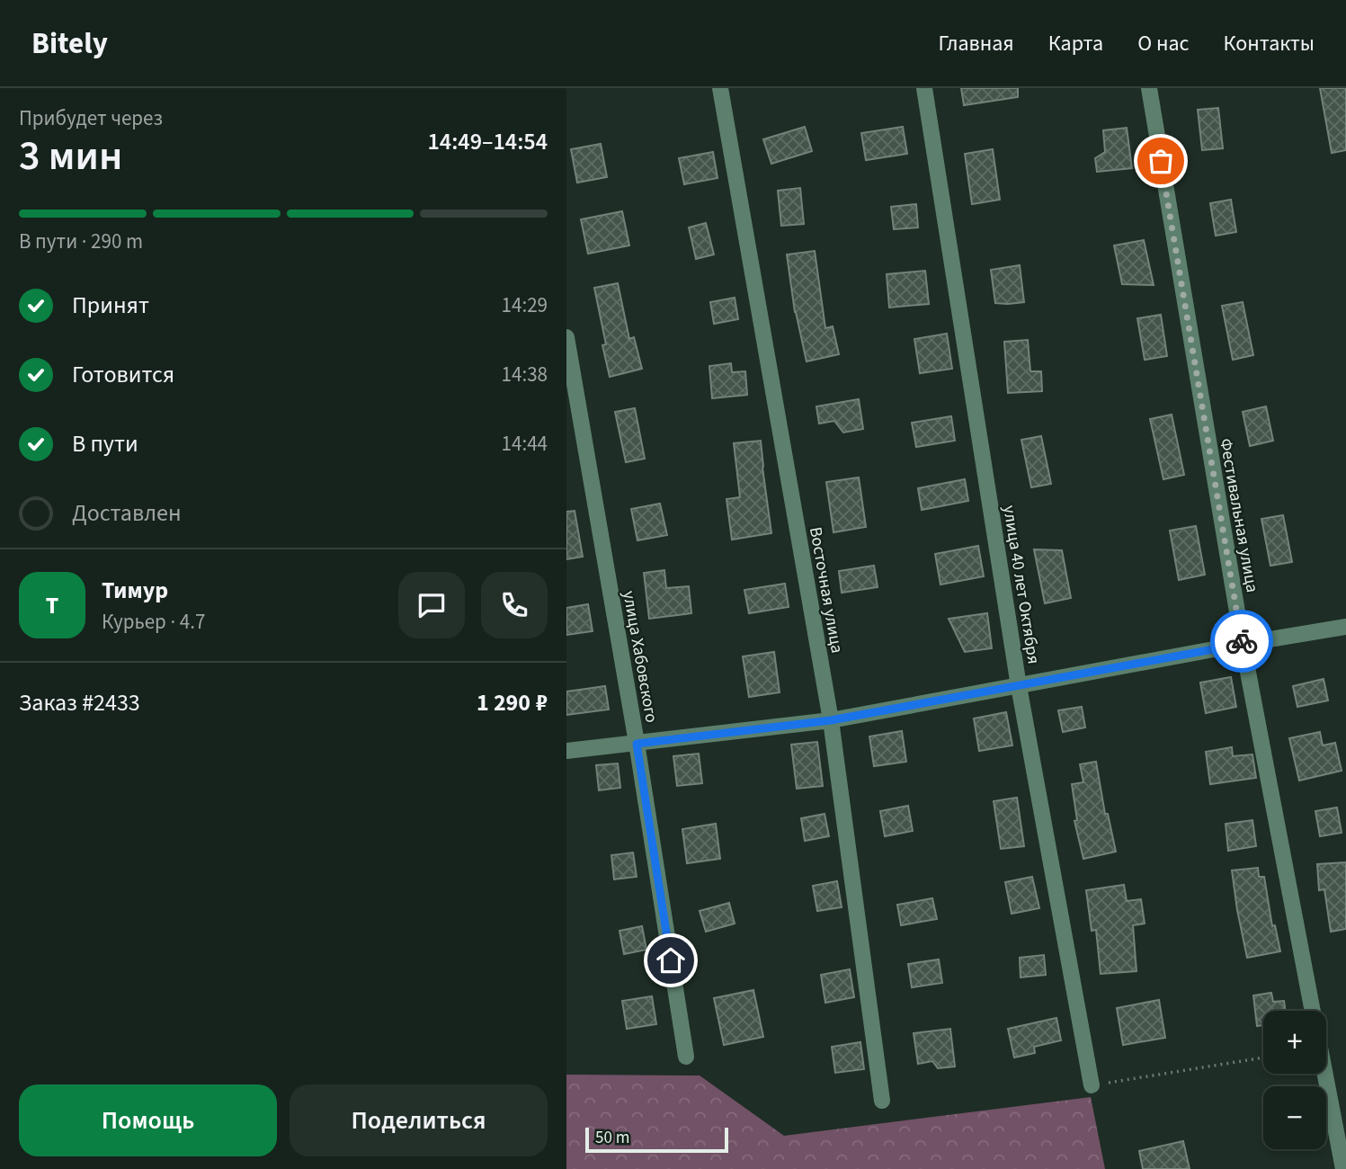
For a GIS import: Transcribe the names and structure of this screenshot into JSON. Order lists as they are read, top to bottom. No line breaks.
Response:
{"streets":{"street":["Фестивальная улица","улица 40 лет Октября","Восточная улица","улица Хабовского"]},"scale_bar":"50 m","page":{"header":"Bitely","nav":["Главная","Карта","О нас","Контакты"],"heading":["3 мин","Прибудет через","14:49–14:54"],"panel":["Тимур","Курьер · 4.7","Заказ #2433","1 290 ₽"],"bar":"В пути · 290 m","list":[["Принят","14:29"],["Готовится","14:38"],["В пути","14:44"],"Доставлен"],"round":"Т","map_buttons":["+","−"],"buttons":["Помощь","Поделиться"],"scale":"50 m"}}
